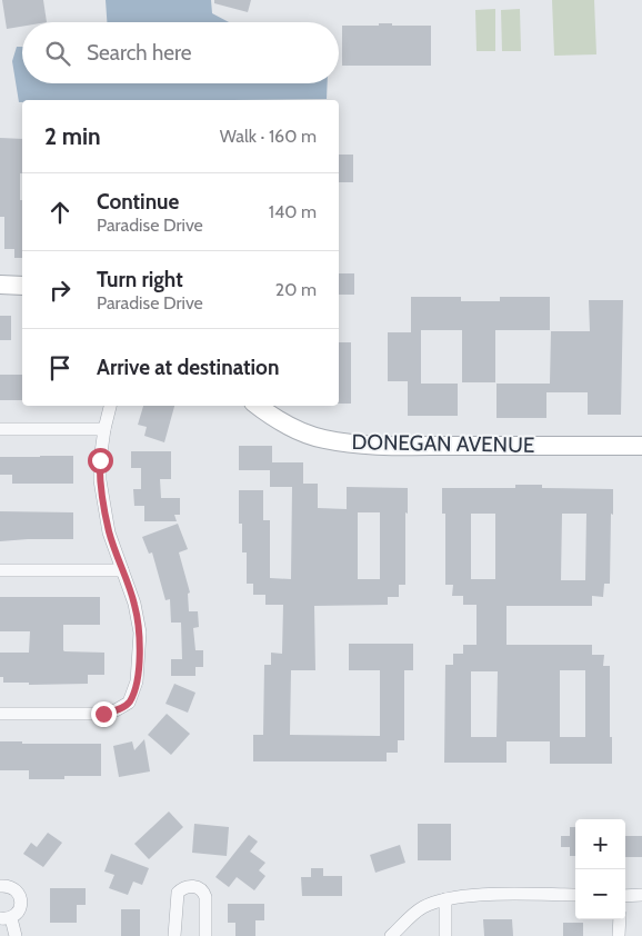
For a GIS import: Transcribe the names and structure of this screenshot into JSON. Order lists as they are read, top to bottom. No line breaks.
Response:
{"streets":{"street":["DONEGAN AVENUE"]},"page":{"search":"Search here","heading":["2 min","Walk · 160 m"],"list":[["Continue","Paradise Drive","140 m"],["Turn right","Paradise Drive","20 m"],"Arrive at destination"],"map_buttons":["+","−"]}}
